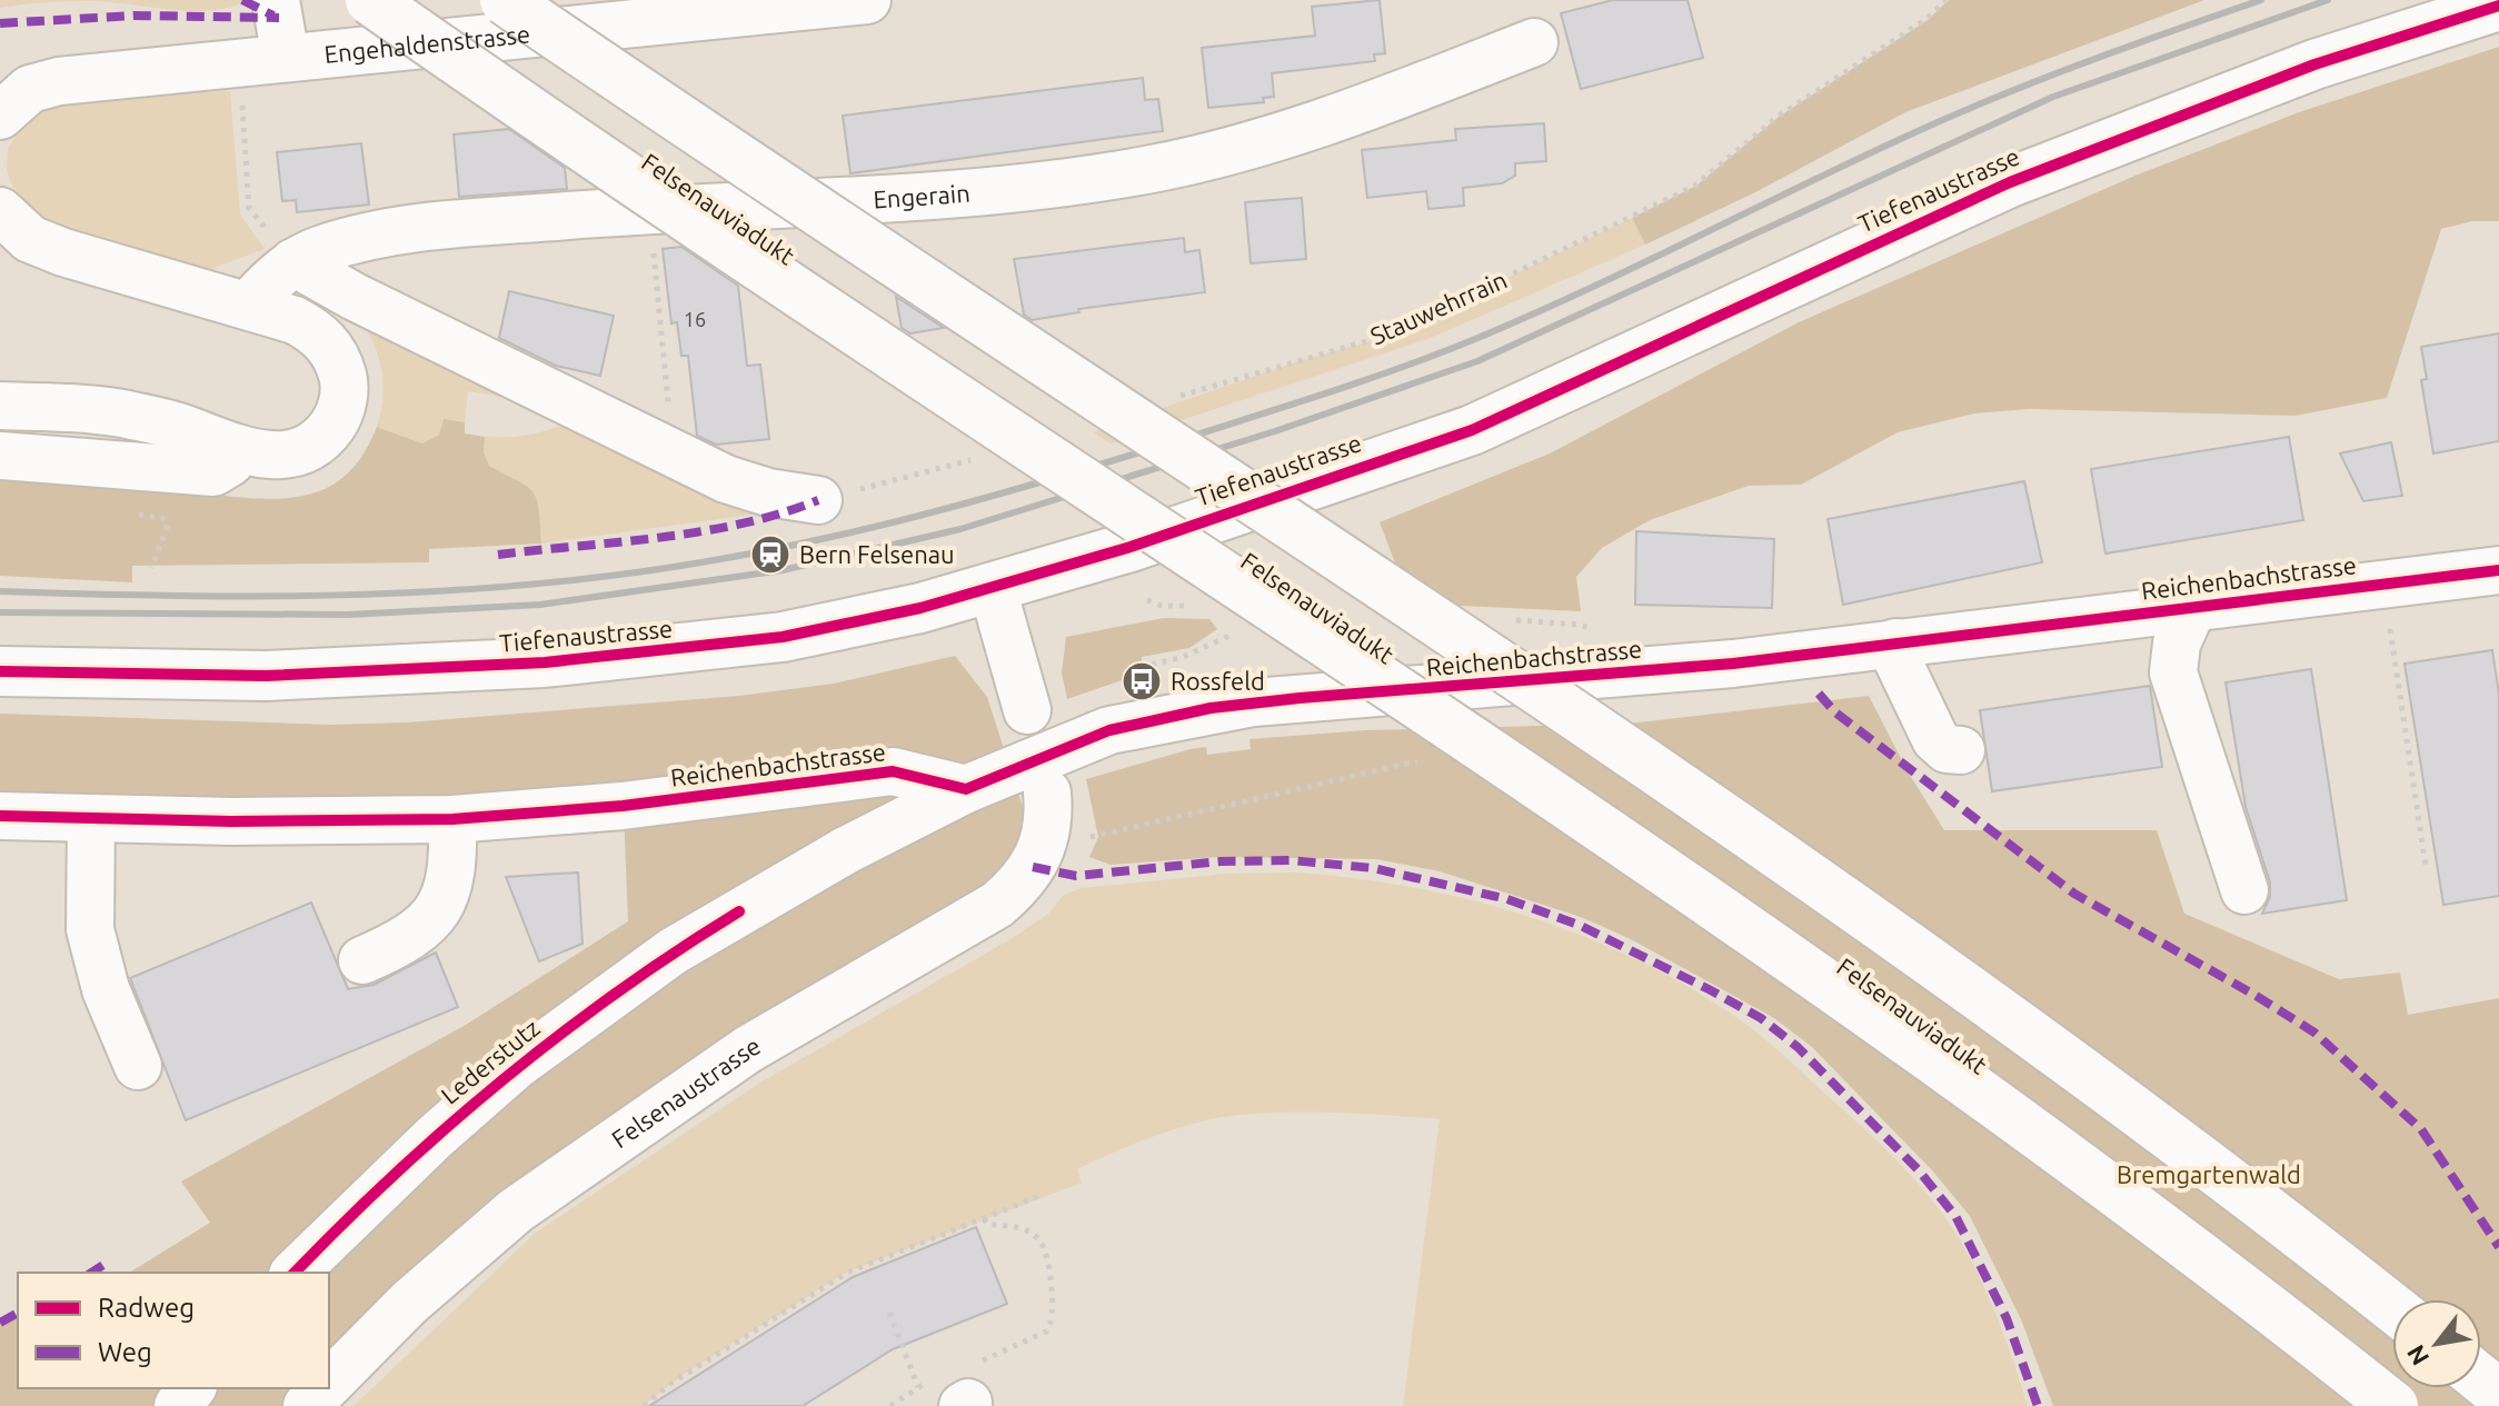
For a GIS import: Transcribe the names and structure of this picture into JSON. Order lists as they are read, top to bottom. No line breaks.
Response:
{"streets":{"main road":["Tiefenaustrasse","Felsenauviadukt"],"street":["Engehaldenstrasse","Engerain","Reichenbachstrasse","Lederstutz","Felsenaustrasse"],"path":["Stauwehrrain"]},"crossings":[["Reichenbachstrasse","Lederstutz"]],"parks":["Bremgartenwald"],"places":{"station":["Bern Felsenau"],"bus stop":["Rossfeld"]},"house_numbers":["16"],"legend":["Radweg","Weg"],"north":"bottom left"}
